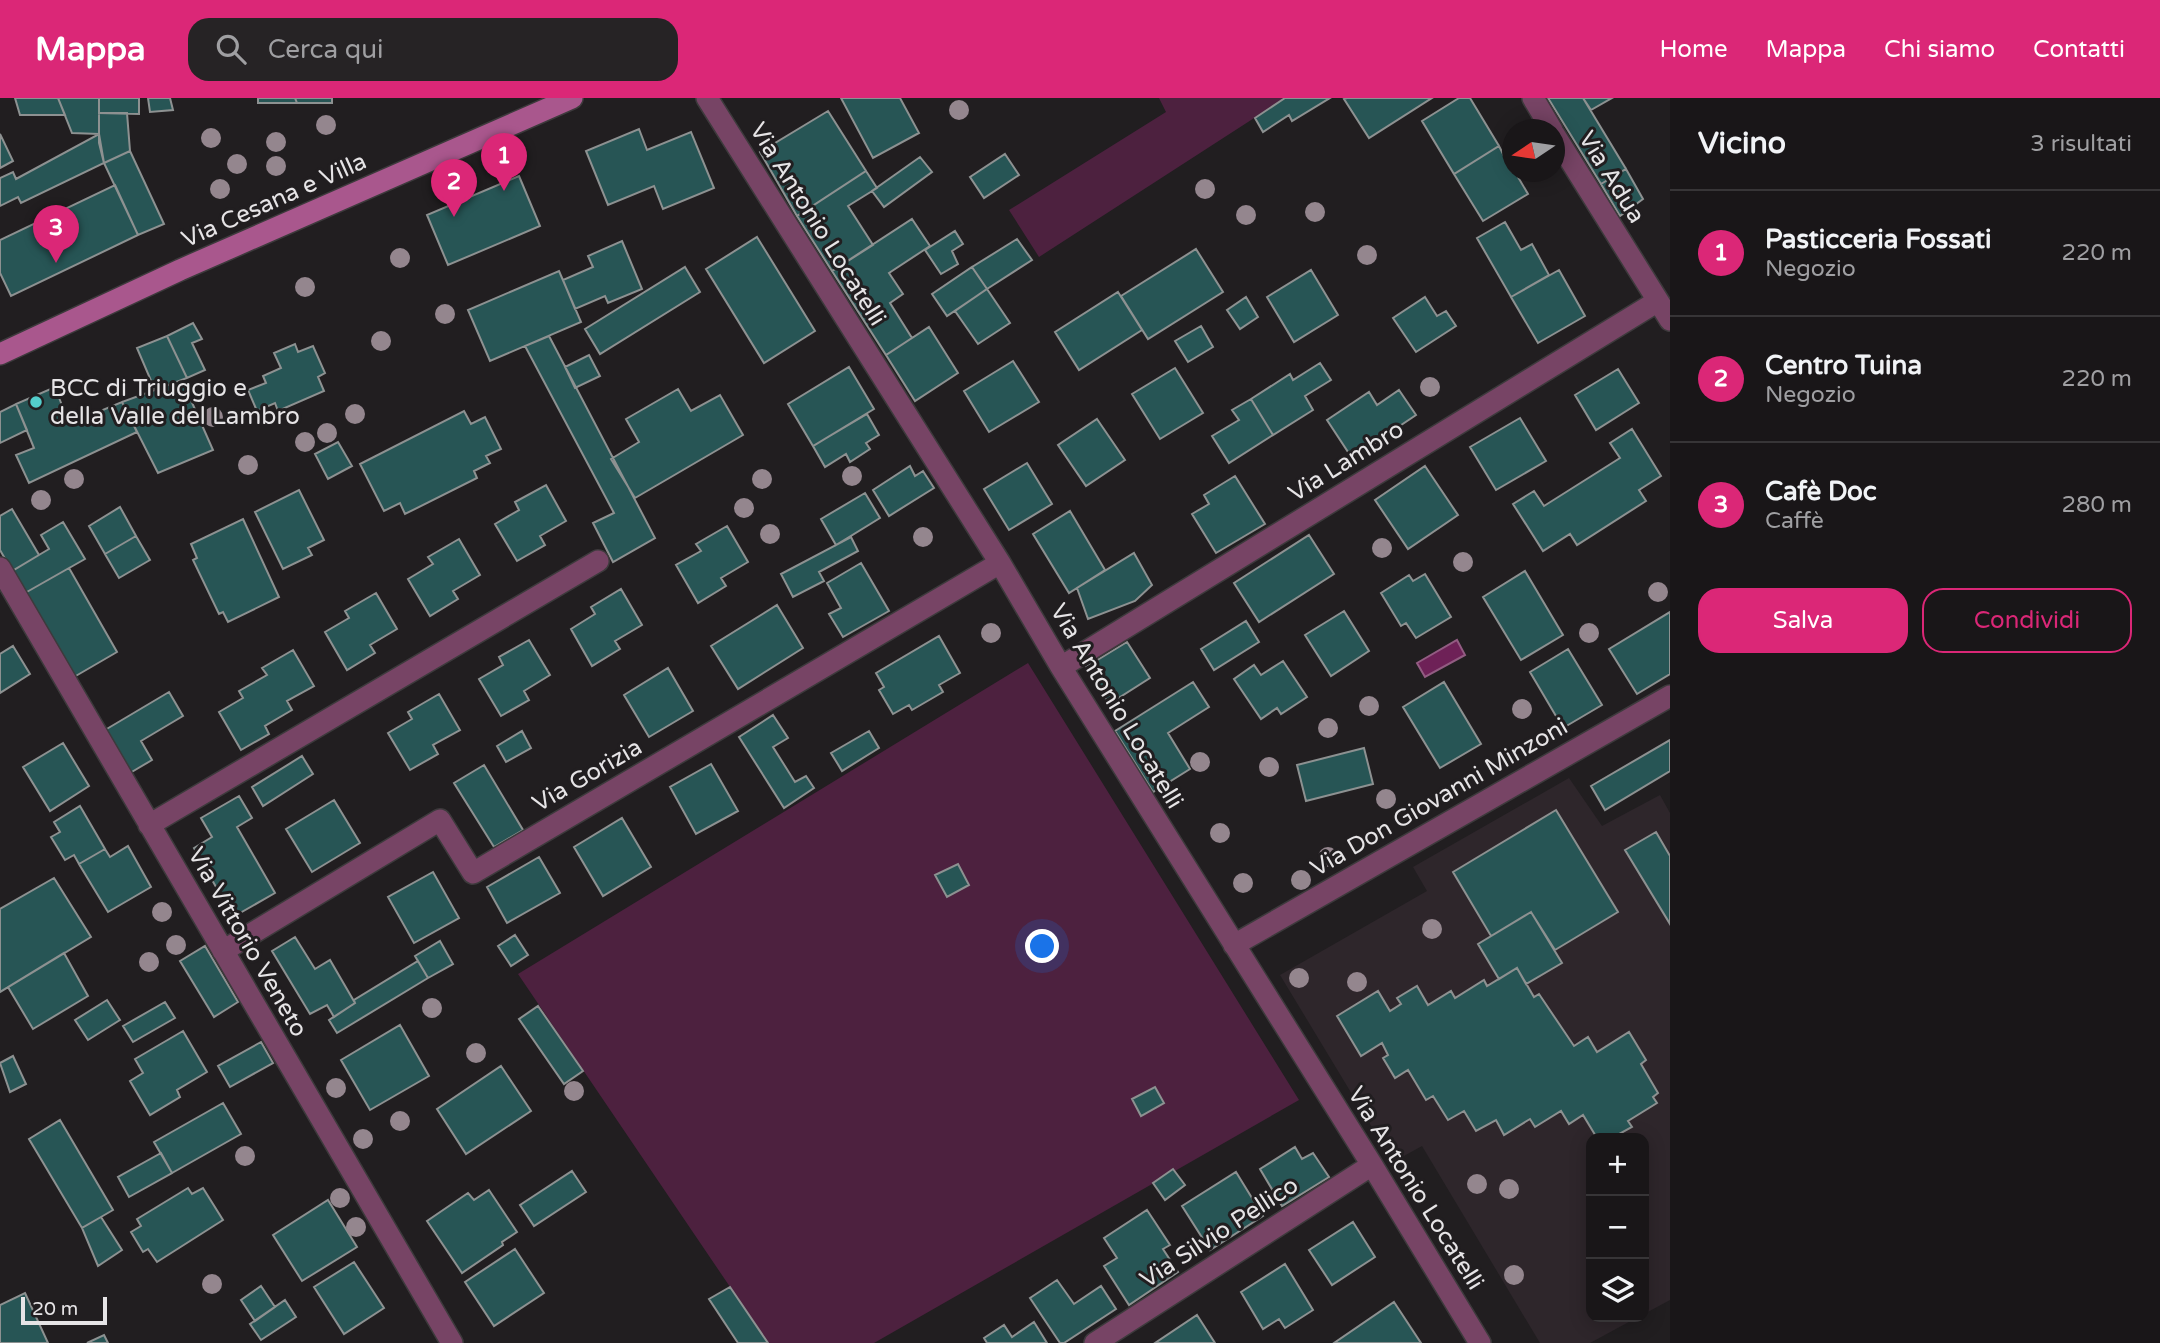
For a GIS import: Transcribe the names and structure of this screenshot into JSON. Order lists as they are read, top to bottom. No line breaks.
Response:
{"streets":{"main road":["Via Cesana e Villa"],"street":["Via Adua","Via Antonio Locatelli","Via Lambro","Via Gorizia","Via Don Giovanni Minzoni","Via Vittorio Veneto","Via Silvio Pellico"]},"crossings":[["Via Adua","Via Lambro"],["Via Antonio Locatelli","Via Lambro"],["Via Antonio Locatelli","Via Gorizia"],["Via Antonio Locatelli","Via Don Giovanni Minzoni"],["Via Antonio Locatelli","Via Silvio Pellico"],["Via Gorizia","Via Vittorio Veneto"]],"places":["BCC di Triuggio e della Valle del Lambro"],"scale_bar":"20 m","north":"left","page":{"header":"Mappa","search":"Cerca qui","nav":["Home","Mappa","Chi siamo","Contatti"],"heading":["Vicino","3 risultati"],"pins":["1","2","3"],"list":[{"mark":"1","name":"Pasticceria Fossati","note":"Negozio","value":"220 m"},{"mark":"2","name":"Centro Tuina","note":"Negozio","value":"220 m"},{"mark":"3","name":"Cafè Doc","note":"Caffè","value":"280 m"}],"buttons":["Salva","Condividi"],"map_buttons":["+","−"],"scale":"20 m"}}
